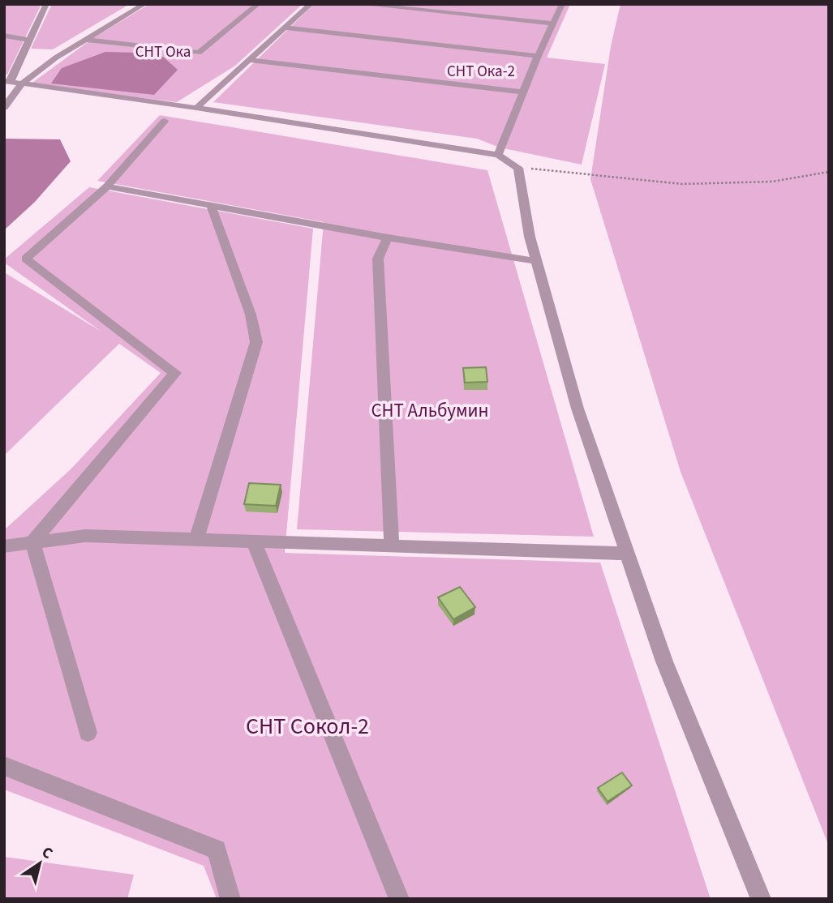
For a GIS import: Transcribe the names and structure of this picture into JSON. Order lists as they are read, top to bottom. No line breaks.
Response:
{"parks":["СНТ Ока","СНТ Ока-2","СНТ Альбумин","СНТ Сокол-2"],"north":"top right"}
